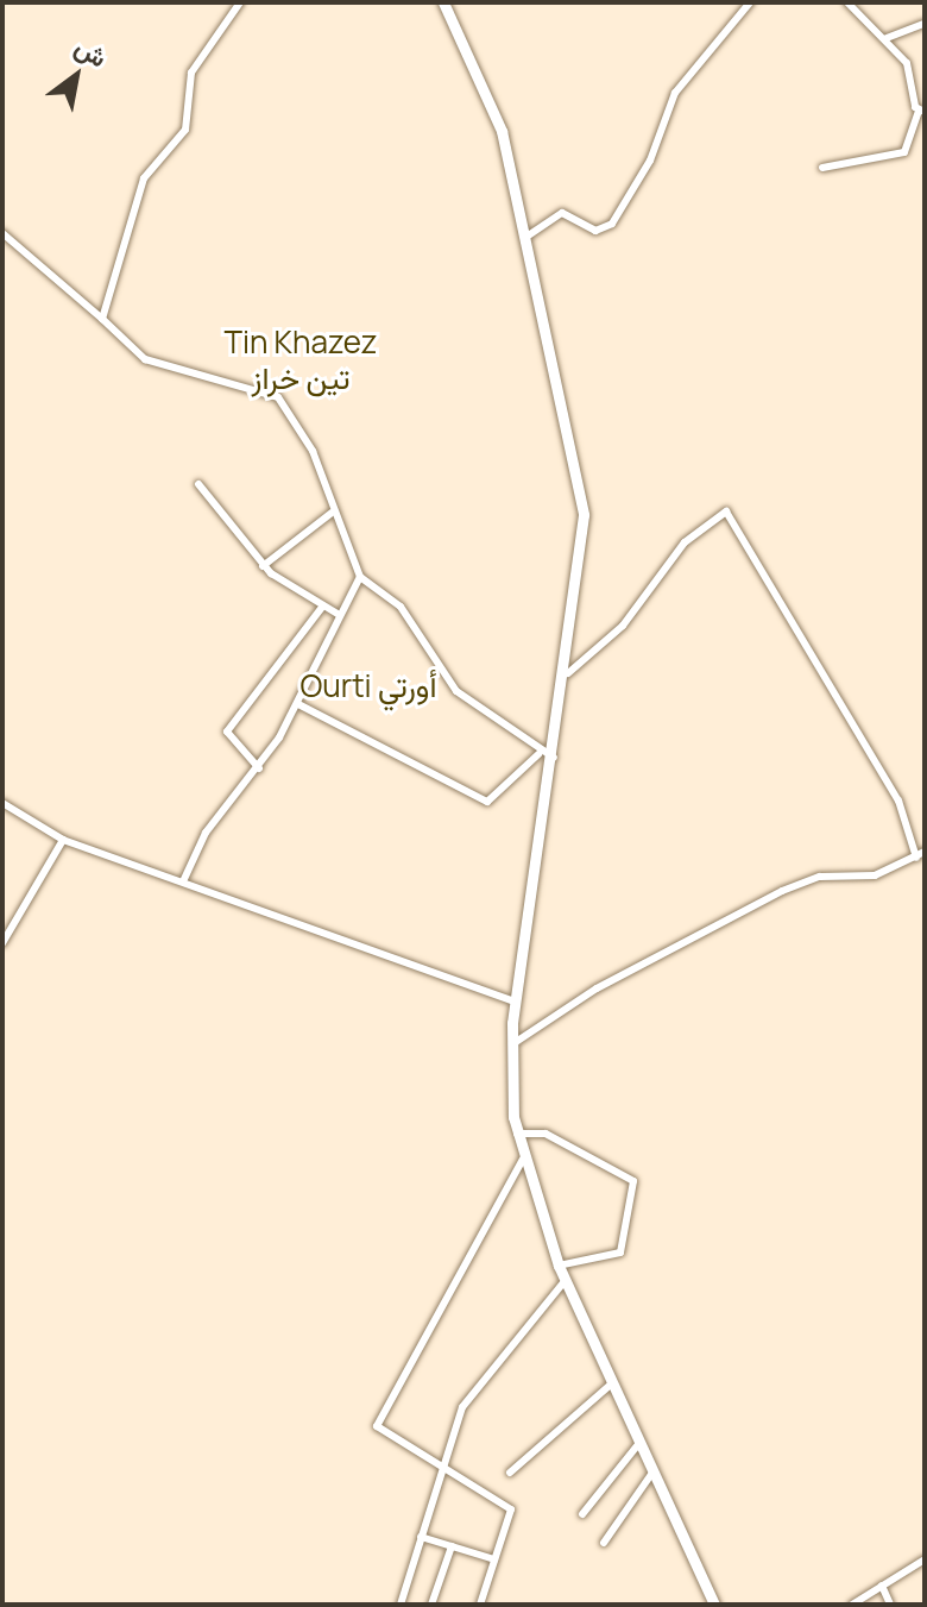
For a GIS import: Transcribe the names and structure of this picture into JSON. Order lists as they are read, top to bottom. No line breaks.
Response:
{"districts":["Tin Khazez تين خراز","Ourti أورتي"],"north":"top right"}
